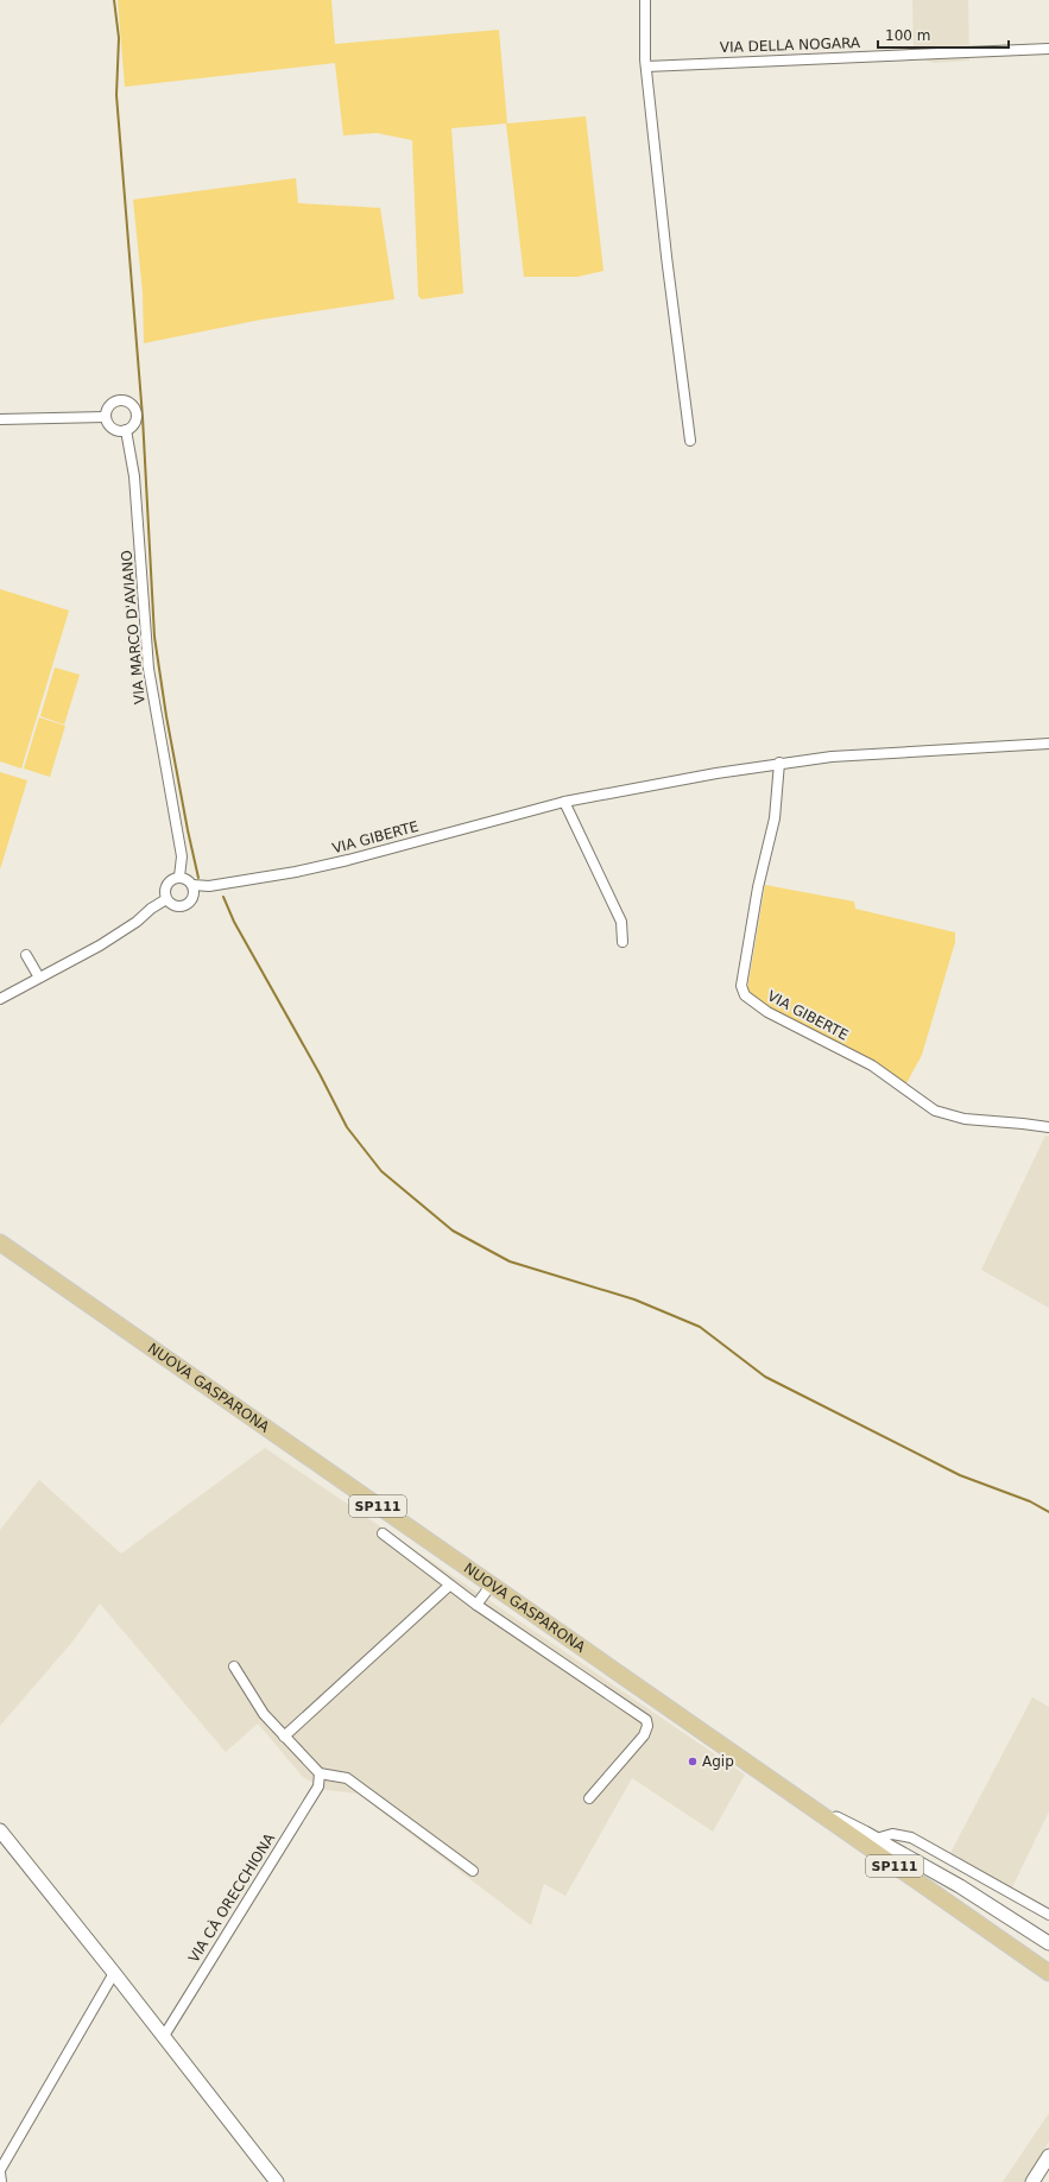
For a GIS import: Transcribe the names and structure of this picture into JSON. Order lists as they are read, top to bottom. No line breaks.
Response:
{"streets":{"main road":["NUOVA GASPARONA","SP111"],"street":["VIA DELLA NOGARA","VIA MARCO D'AVIANO","VIA GIBERTE","VIA CÀ ORECCHIONA"]},"crossings":[["VIA MARCO D'AVIANO","VIA GIBERTE"]],"places":["Agip"],"scale_bar":"100 m"}
